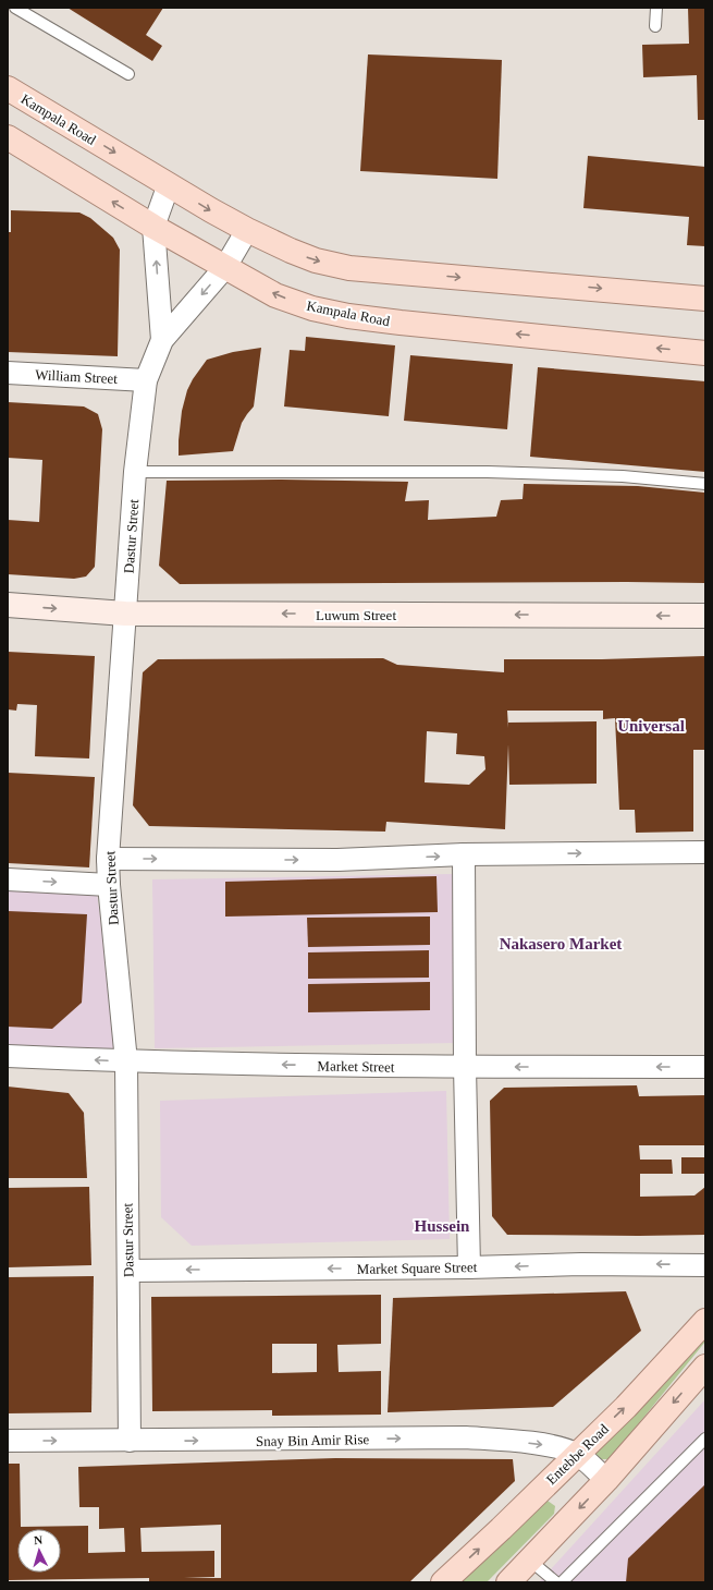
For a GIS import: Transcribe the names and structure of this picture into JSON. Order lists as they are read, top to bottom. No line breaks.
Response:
{"streets":{"main road":["Kampala Road","Luwum Street","Entebbe Road"],"street":["William Street","Dastur Street","Market Street","Market Square Street","Snay Bin Amir Rise"]},"crossings":[["Kampala Road","Dastur Street"],["William Street","Dastur Street"],["Dastur Street","Luwum Street"],["Dastur Street","Market Street"],["Dastur Street","Market Square Street"],["Dastur Street","Snay Bin Amir Rise"],["Snay Bin Amir Rise","Entebbe Road"]],"one_way":["Market Street","Market Square Street","Snay Bin Amir Rise"],"districts":["Universal","Nakasero Market","Hussein"],"north":"top"}
